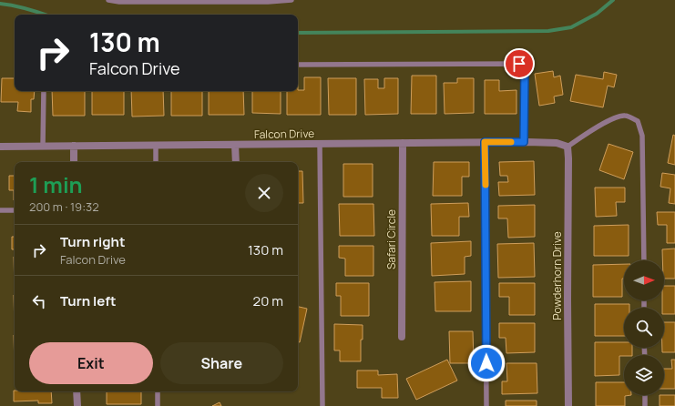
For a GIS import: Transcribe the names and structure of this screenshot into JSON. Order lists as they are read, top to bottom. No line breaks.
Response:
{"streets":{"street":["Falcon Drive","Safari Circle","Powderhorn Drive"]},"crossings":[["Falcon Drive","Safari Circle"],["Falcon Drive","Powderhorn Drive"]],"north":"right","page":{"turn":["130 m","Falcon Drive"],"heading":["1 min","200 m · 19:32"],"list":[{"name":"Turn right","note":"Falcon Drive","value":"130 m"},{"name":"Turn left","value":"20 m"}],"buttons":["Exit","Share"]}}
